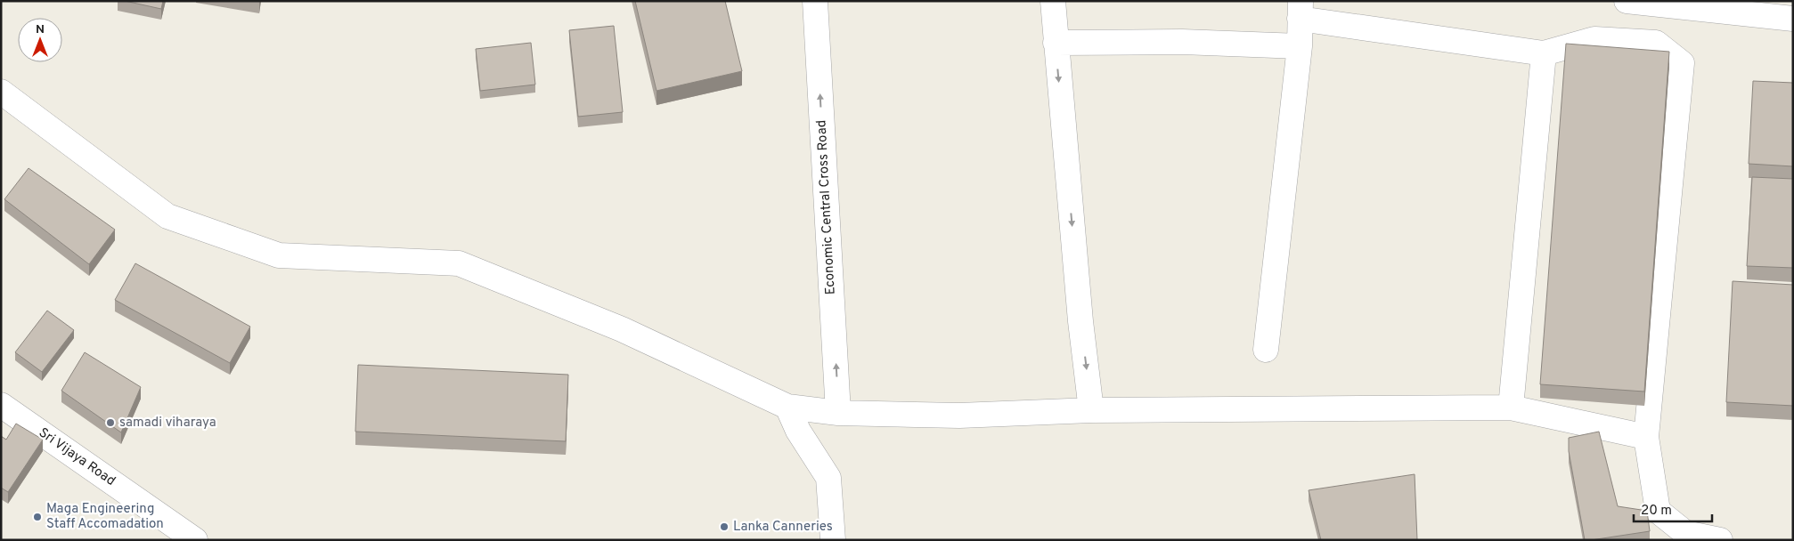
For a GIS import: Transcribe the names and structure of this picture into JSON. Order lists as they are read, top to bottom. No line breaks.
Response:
{"streets":{"street":["Economic Central Cross Road","Sri Vijaya Road"]},"one_way":["Economic Central Cross Road"],"places":["samadi viharaya","Maga Engineering Staff Accomadation","Lanka Canneries"],"scale_bar":"20 m","north":"top"}
